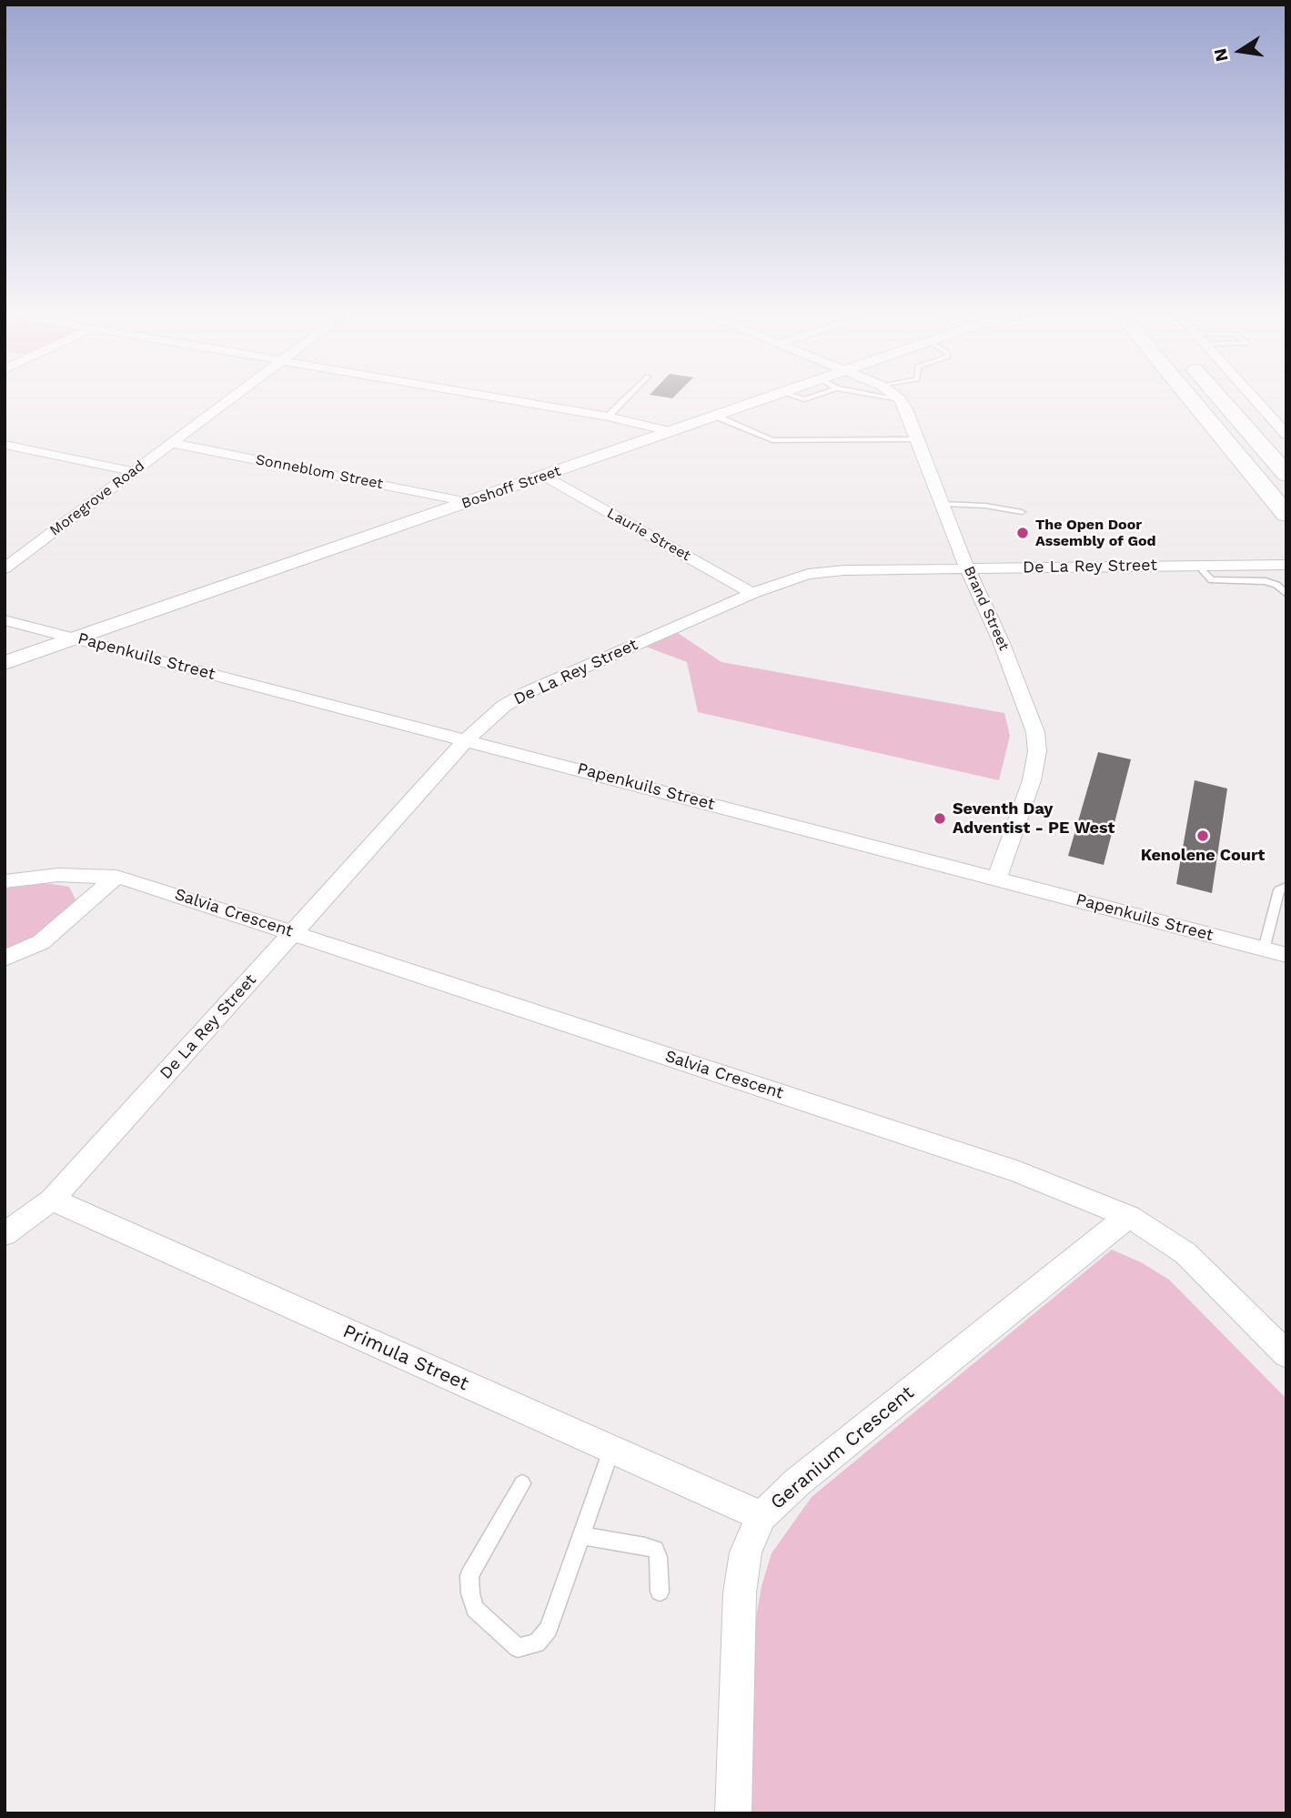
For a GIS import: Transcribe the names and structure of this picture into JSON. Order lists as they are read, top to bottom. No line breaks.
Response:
{"streets":{"street":["Sonneblom Street","Boshoff Street","Moregrove Road","Laurie Street","De La Rey Street","Brand Street","Papenkuils Street","Salvia Crescent","Primula Street","Geranium Crescent"]},"crossings":[["Sonneblom Street","Boshoff Street"],["Sonneblom Street","Moregrove Road"],["Boshoff Street","Laurie Street"],["Boshoff Street","Papenkuils Street"],["Laurie Street","De La Rey Street"],["De La Rey Street","Brand Street"],["De La Rey Street","Papenkuils Street"],["De La Rey Street","Salvia Crescent"],["De La Rey Street","Primula Street"],["Brand Street","Papenkuils Street"],["Salvia Crescent","Geranium Crescent"],["Primula Street","Geranium Crescent"]],"places":["The Open Door Assembly of God","Seventh Day Adventist - PE West","Kenolene Court"],"north":"left"}
